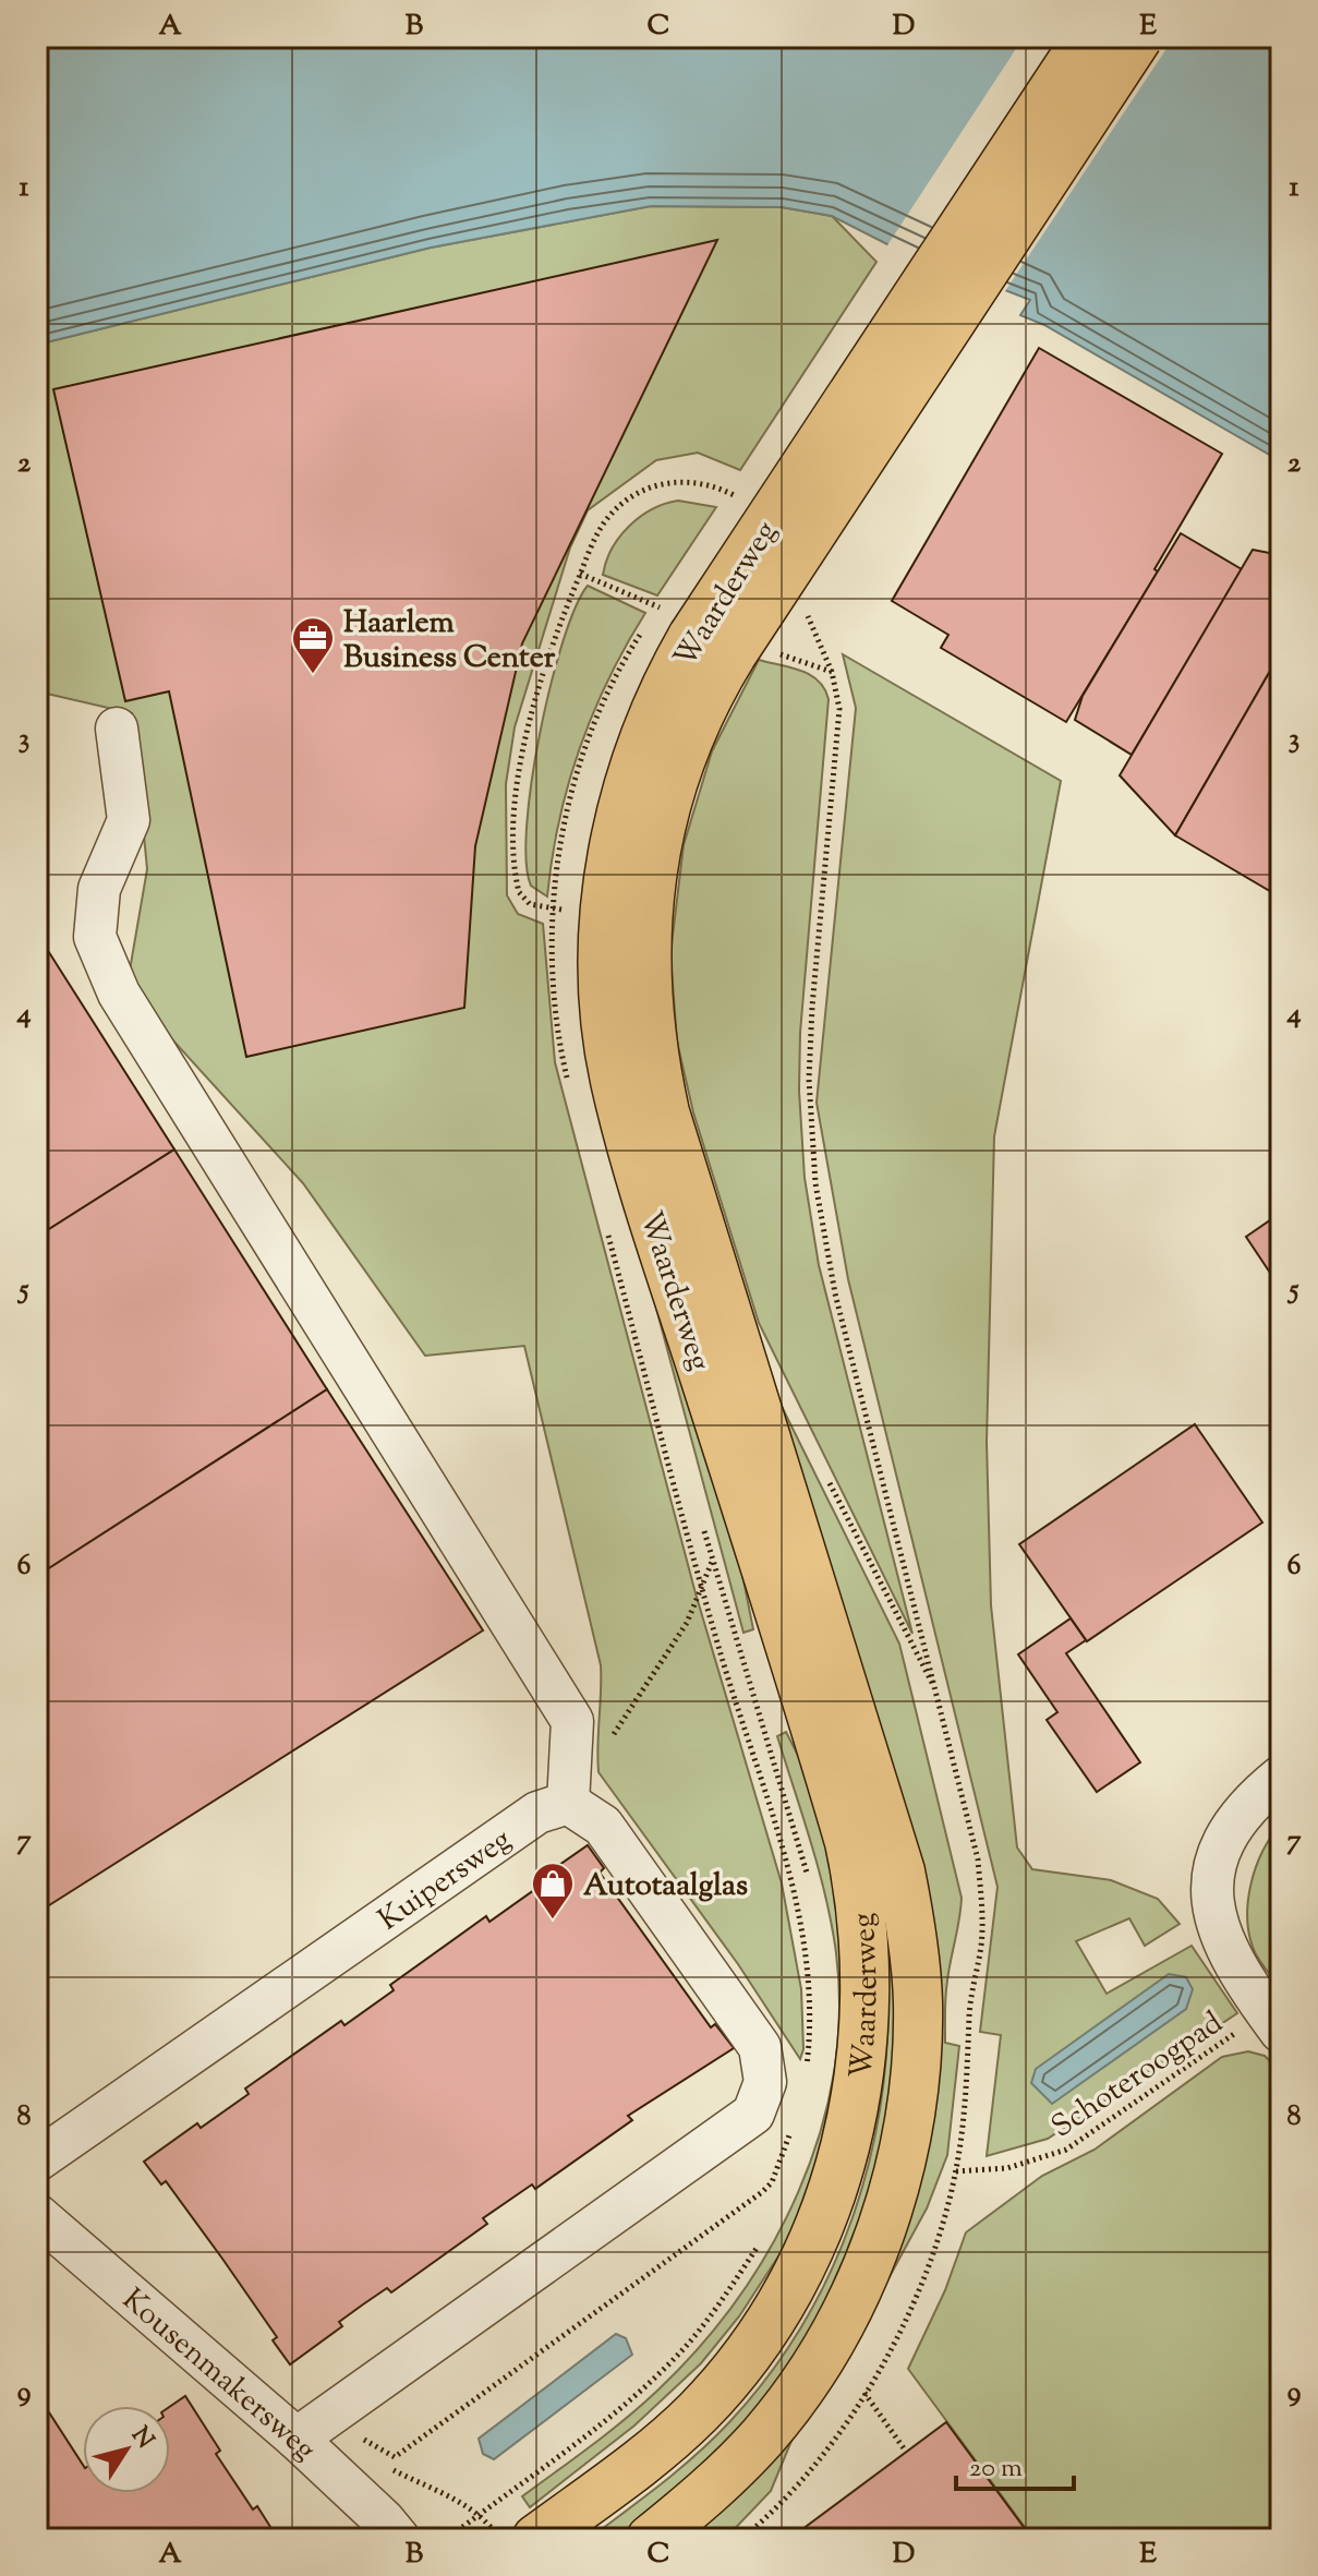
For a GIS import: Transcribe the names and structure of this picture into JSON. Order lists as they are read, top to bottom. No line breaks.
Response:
{"streets":{"main road":["Waarderweg"],"street":["Kuipersweg","Kousenmakersweg"],"path":["Schoteroogpad"]},"places":{"office":["Haarlem Business Center"],"shop":["Autotaalglas"]},"scale_bar":"20 m","north":"top right","grid":{"columns":["A","B","C","D","E"],"rows":["1","2","3","4","5","6","7","8","9"]}}
